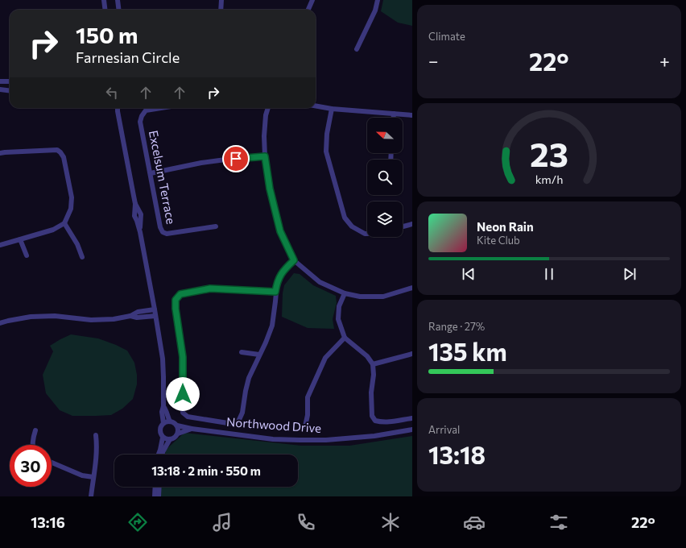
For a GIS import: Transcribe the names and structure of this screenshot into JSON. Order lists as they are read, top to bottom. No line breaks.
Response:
{"streets":{"street":["Excelsum Terrace","Northwood Drive"]},"north":"left","page":{"tile":["Climate",["Range · 27%","135 km"],["Arrival","13:18"]],"turn":["150 m","Farnesian Circle"],"heat":["−","22°","+"],"song":["Neon Rain","Kite Club"],"limit":"30","trip":"13:18 · 2 min · 550 m","tabs":["13:16","22°"],"gauge":["23","km/h"]}}
